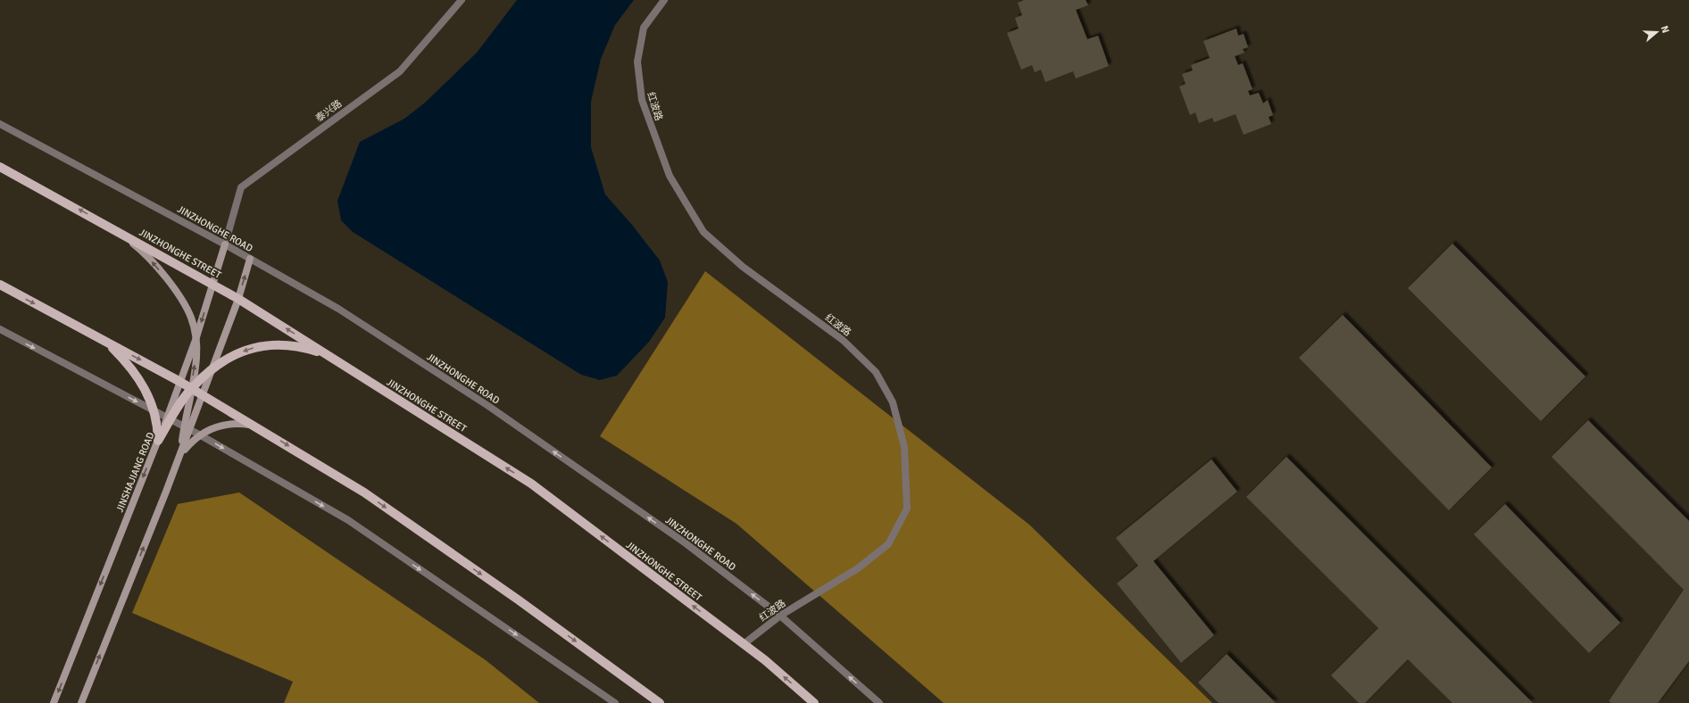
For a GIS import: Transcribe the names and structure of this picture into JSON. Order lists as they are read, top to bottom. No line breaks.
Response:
{"streets":{"main road":["JINZHONGHE STREET"],"street":["红波路","泰兴路","JINZHONGHE ROAD","JINSHAJIANG ROAD"]},"crossings":[["红波路","JINZHONGHE ROAD"],["红波路","JINZHONGHE STREET"],["泰兴路","JINZHONGHE ROAD"]],"one_way":["JINZHONGHE ROAD","JINZHONGHE STREET"],"north":"right"}
